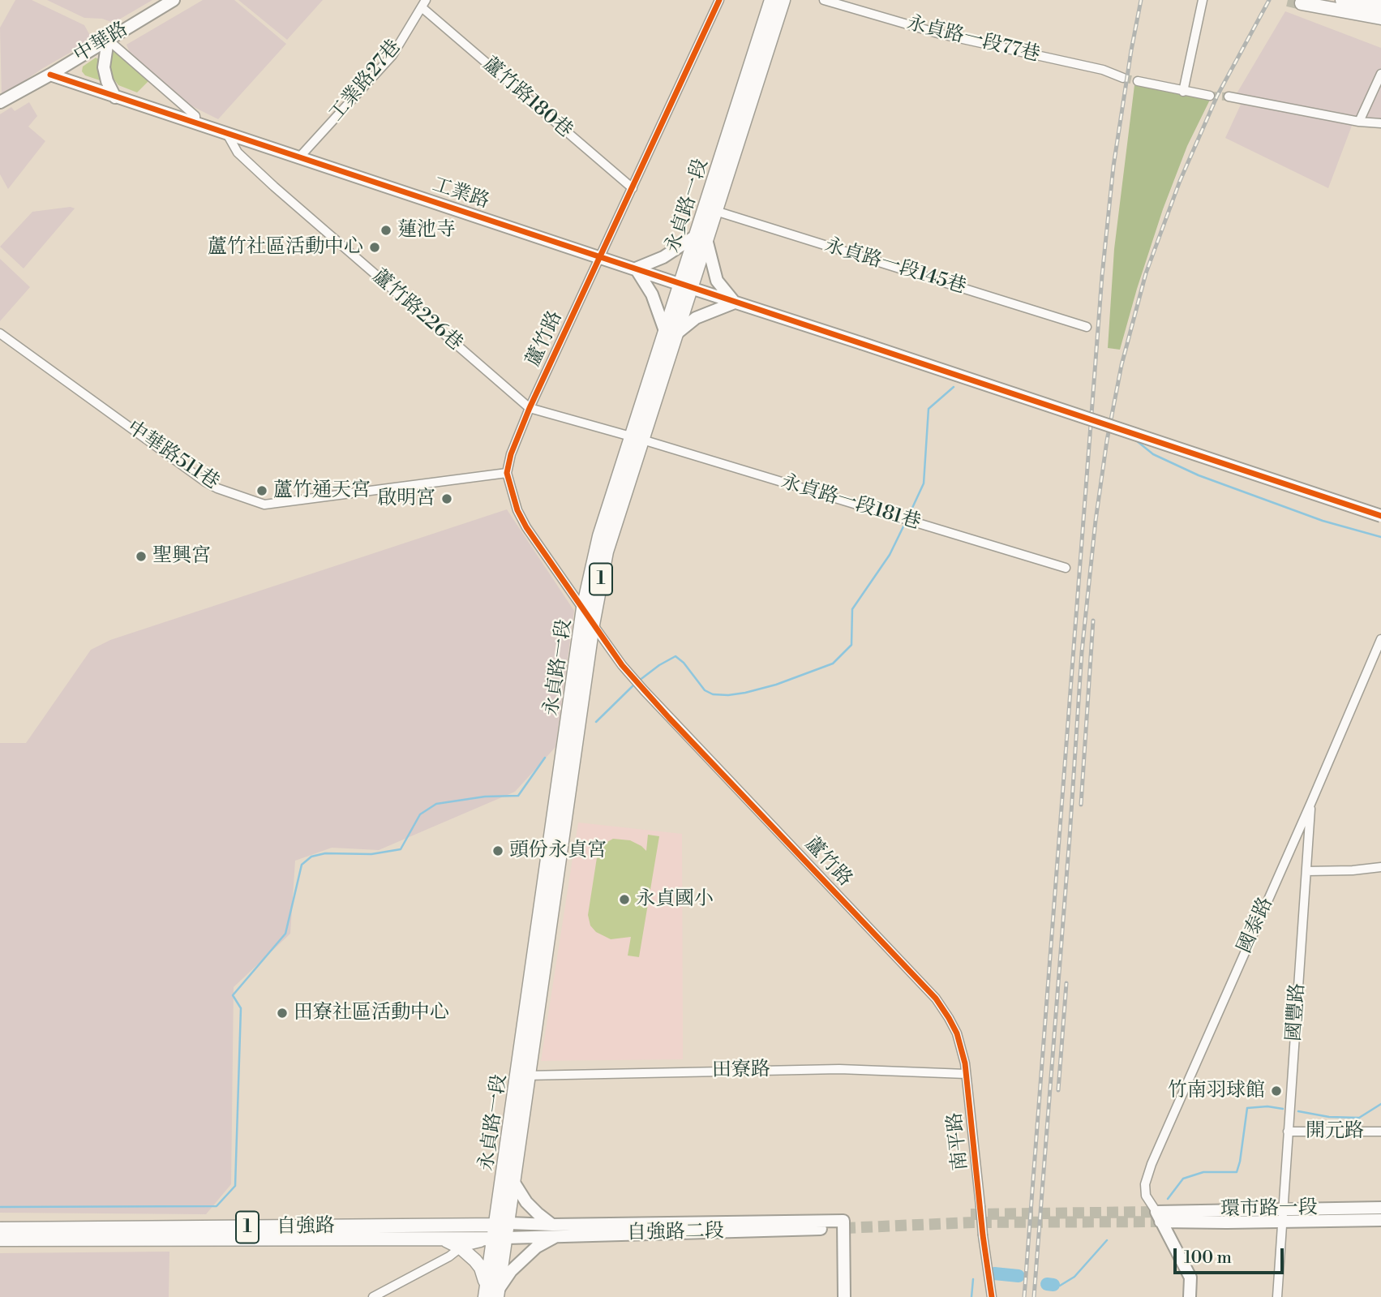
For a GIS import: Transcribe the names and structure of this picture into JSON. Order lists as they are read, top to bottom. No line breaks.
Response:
{"streets":{"main road":["永貞路一段","1","自強路"],"street":["永貞路一段77巷","中華路","工業路27巷","蘆竹路180巷","工業路","永貞路一段145巷","蘆竹路226巷","蘆竹路","中華路511巷","永貞路一段181巷","國泰路","國豐路","田寮路","開元路","南平路","環市路一段","自強路二段"]},"crossings":[["中華路","工業路"],["工業路27巷","蘆竹路180巷"],["工業路27巷","工業路"],["蘆竹路180巷","蘆竹路"],["工業路","永貞路一段"],["工業路","蘆竹路226巷"],["工業路","蘆竹路"],["永貞路一段","永貞路一段145巷"],["永貞路一段","蘆竹路226巷"],["永貞路一段","蘆竹路"],["永貞路一段","永貞路一段181巷"],["永貞路一段","田寮路"],["永貞路一段","自強路"],["永貞路一段","自強路二段"],["蘆竹路226巷","蘆竹路"],["蘆竹路226巷","永貞路一段181巷"],["蘆竹路","中華路511巷"],["蘆竹路","田寮路"],["蘆竹路","南平路"],["國泰路","國豐路"],["國泰路","環市路一段"],["國豐路","開元路"],["國豐路","環市路一段"],["田寮路","南平路"],["自強路","自強路二段"]],"places":["蓮池寺","蘆竹社區活動中心","蘆竹通天宮","啟明宮","聖興宮","頭份永貞宮","永貞國小","田寮社區活動中心","竹南羽球館"],"scale_bar":"100 m"}
